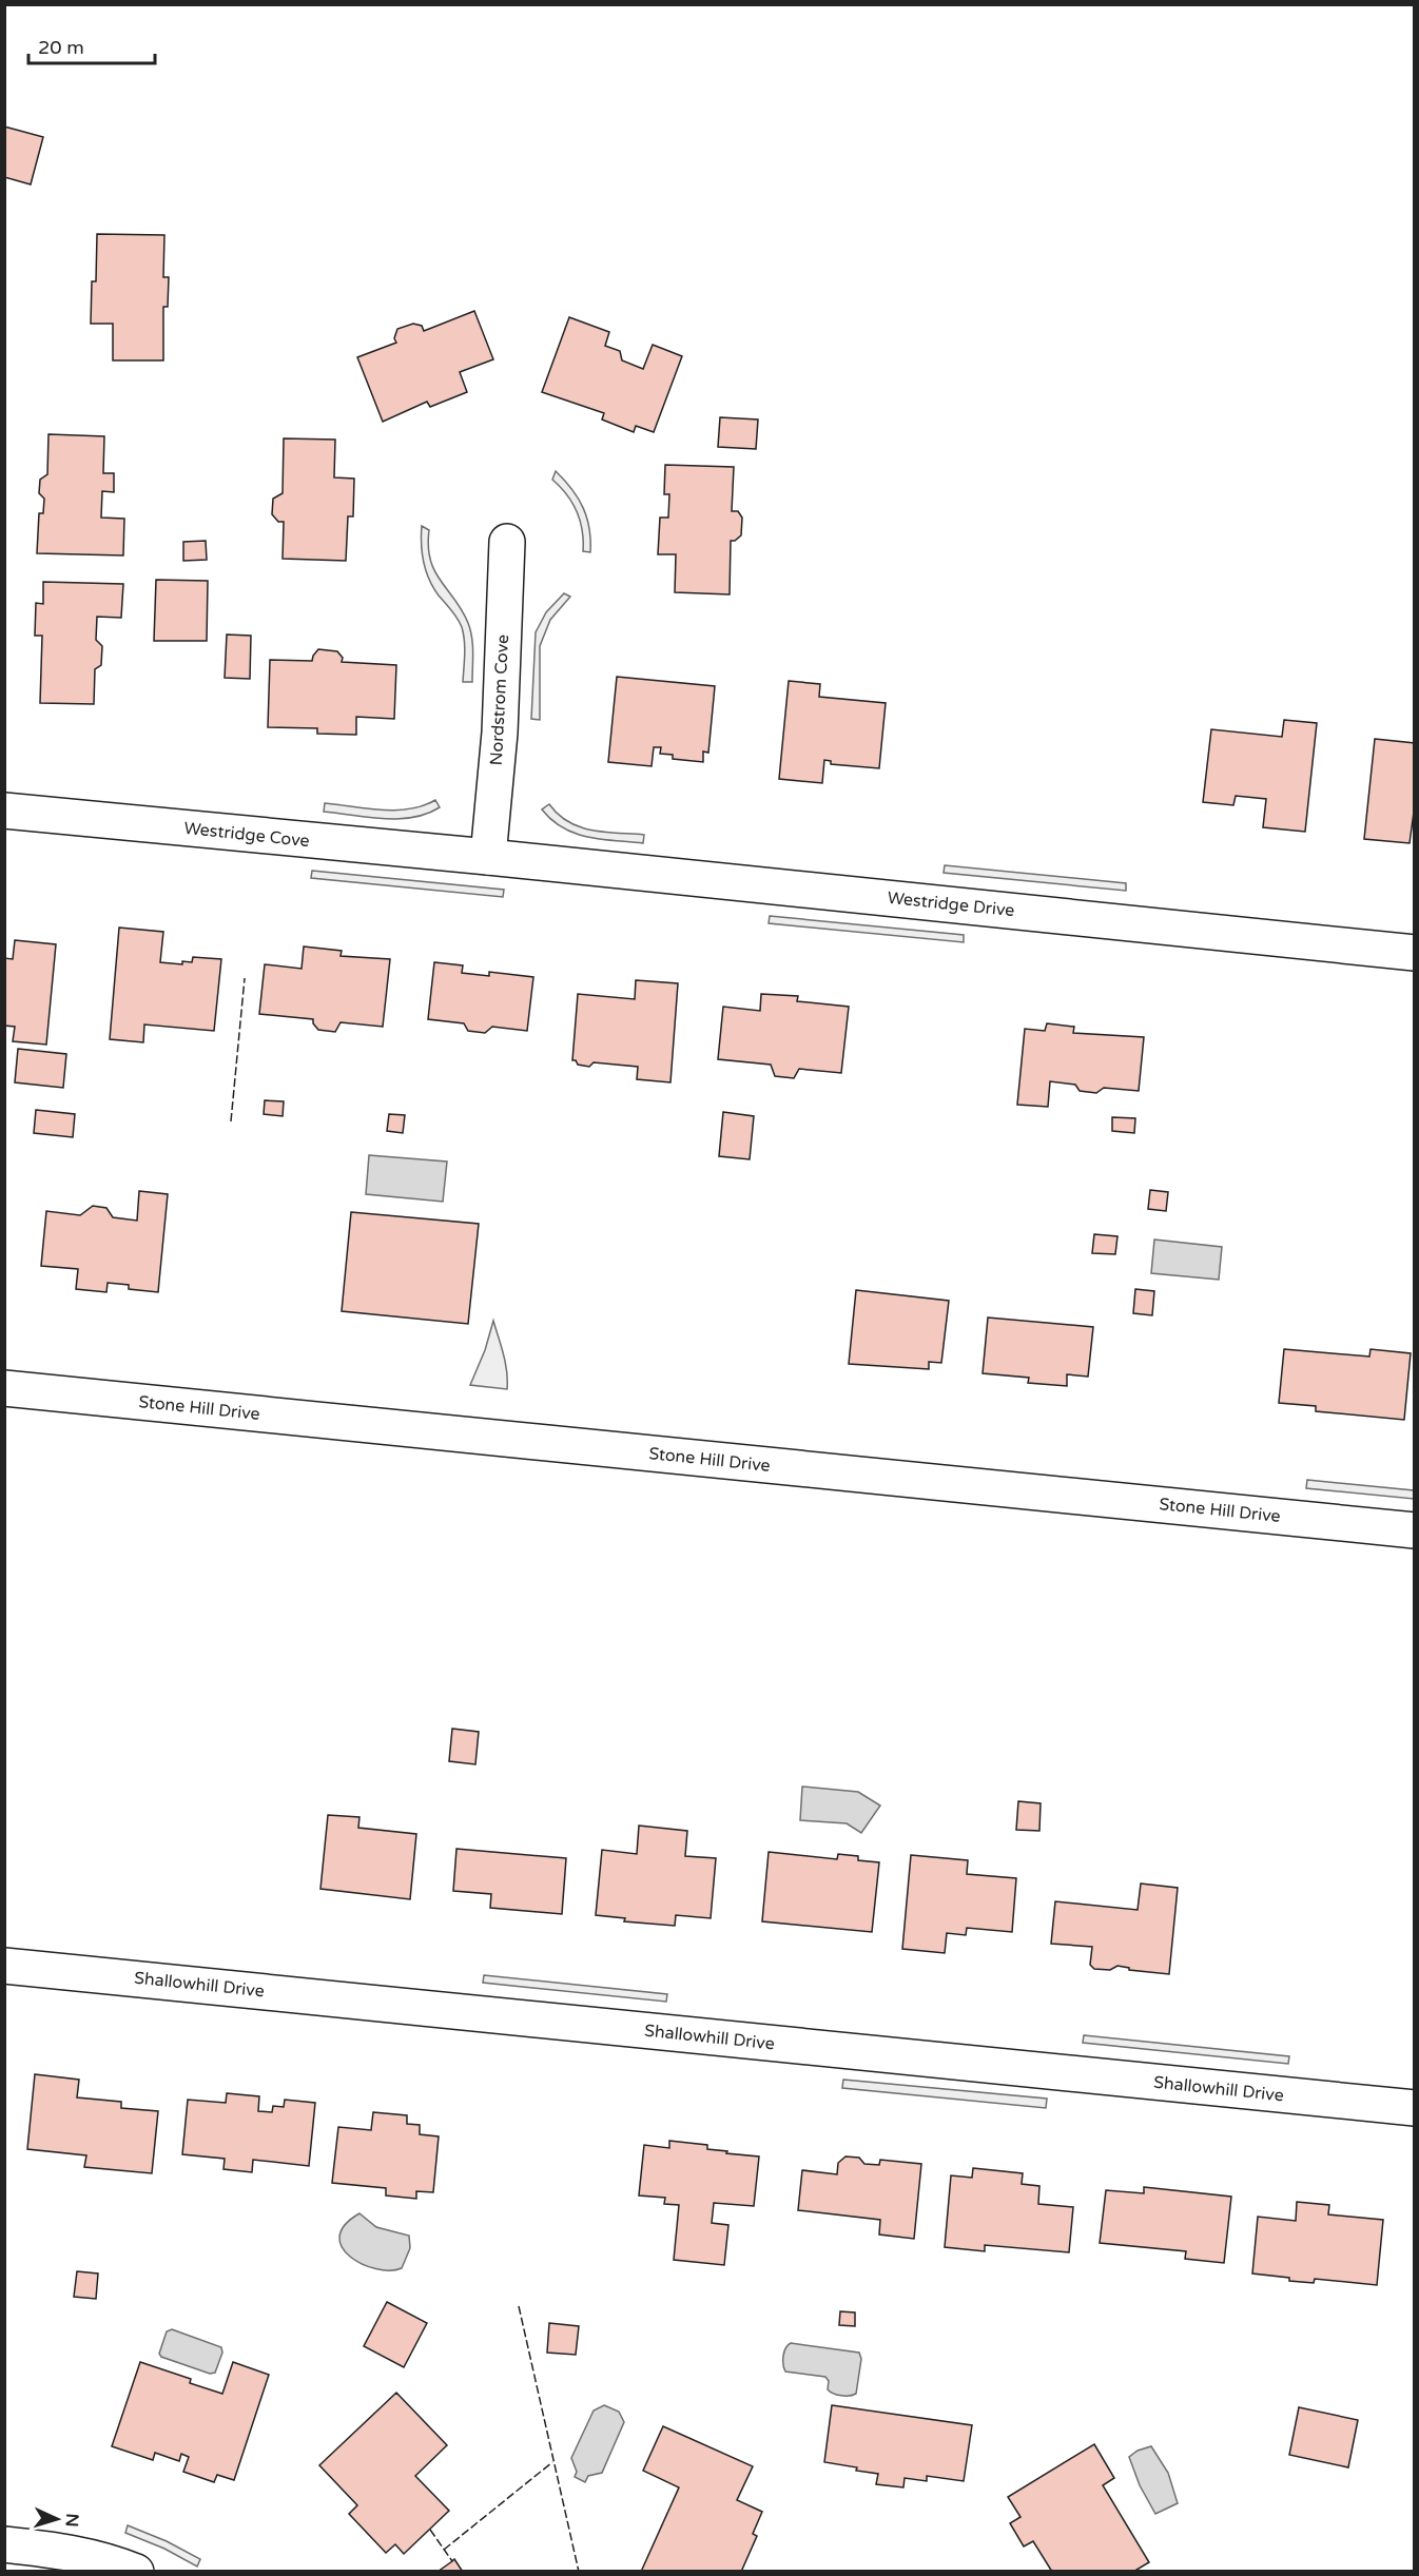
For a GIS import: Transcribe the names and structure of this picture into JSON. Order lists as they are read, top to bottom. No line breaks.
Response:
{"streets":{"street":["Nordstrom Cove","Westridge Cove","Westridge Drive","Stone Hill Drive","Shallowhill Drive"]},"crossings":[["Nordstrom Cove","Westridge Cove"],["Nordstrom Cove","Westridge Drive"],["Westridge Cove","Westridge Drive"]],"scale_bar":"20 m","north":"right"}
